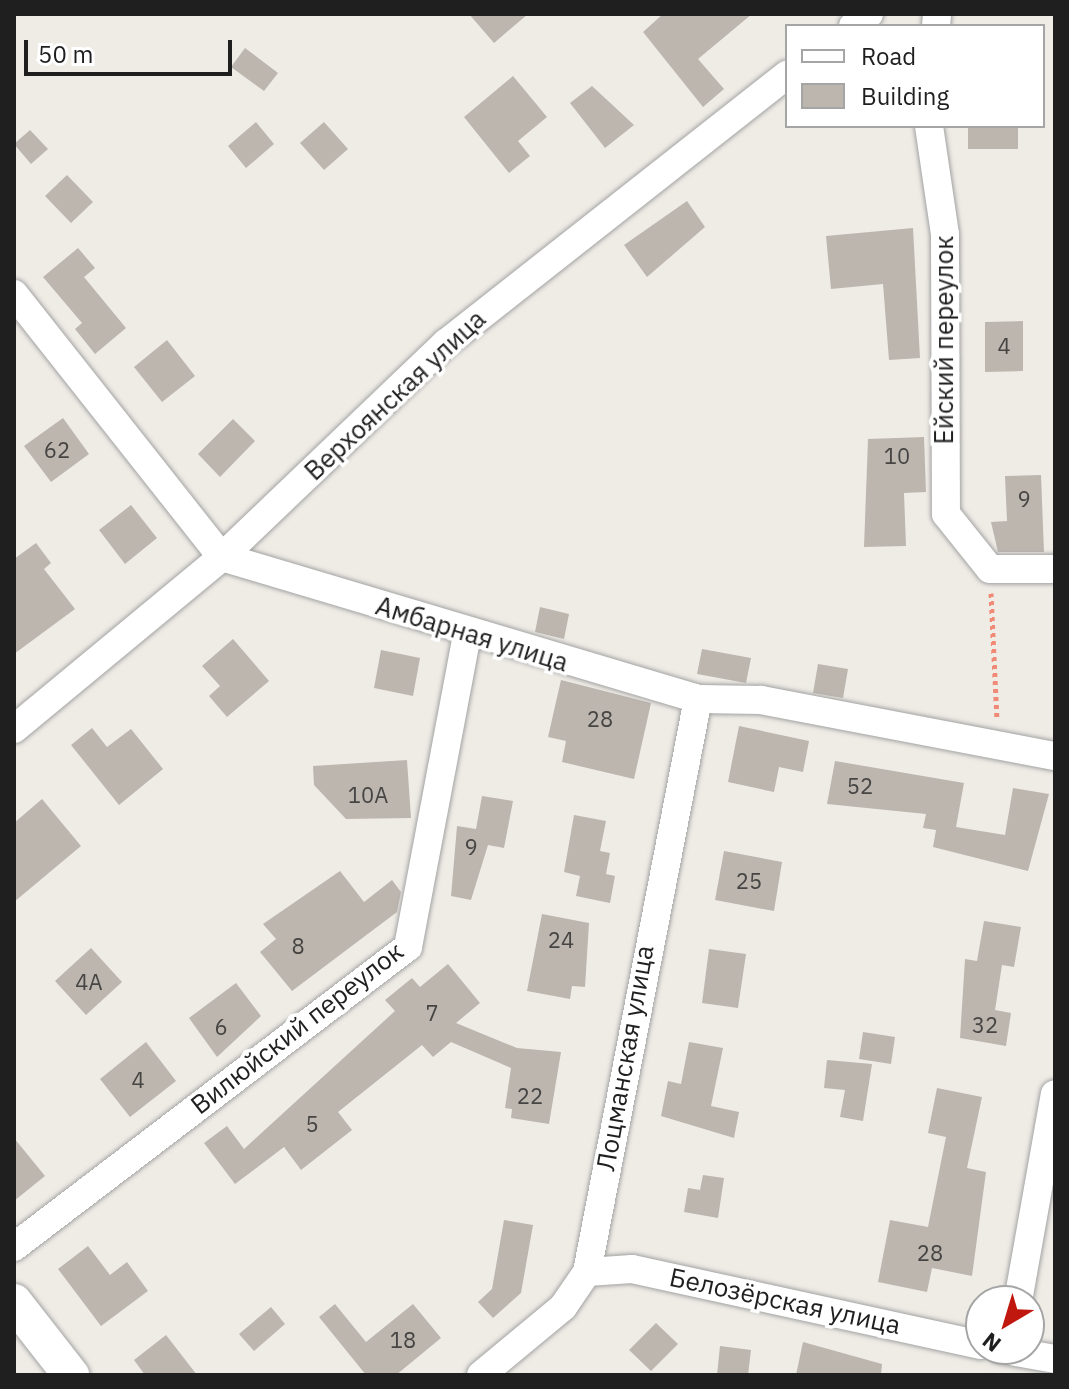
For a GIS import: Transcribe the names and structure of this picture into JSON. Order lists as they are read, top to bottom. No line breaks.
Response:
{"streets":{"street":["Ейский переулок","Верхоянская улица","Амбарная улица","Вилюйский переулок","Лоцманская улица","Белозёрская улица"]},"crossings":[["Верхоянская улица","Амбарная улица"],["Амбарная улица","Вилюйский переулок"],["Амбарная улица","Лоцманская улица"],["Лоцманская улица","Белозёрская улица"]],"house_numbers":["4","62","10","9","28","52","10А","9","25","24","8","4А","7","32","6","4","22","5","28","18"],"legend":["Road","Building"],"scale_bar":"50 m","north":"bottom left"}
